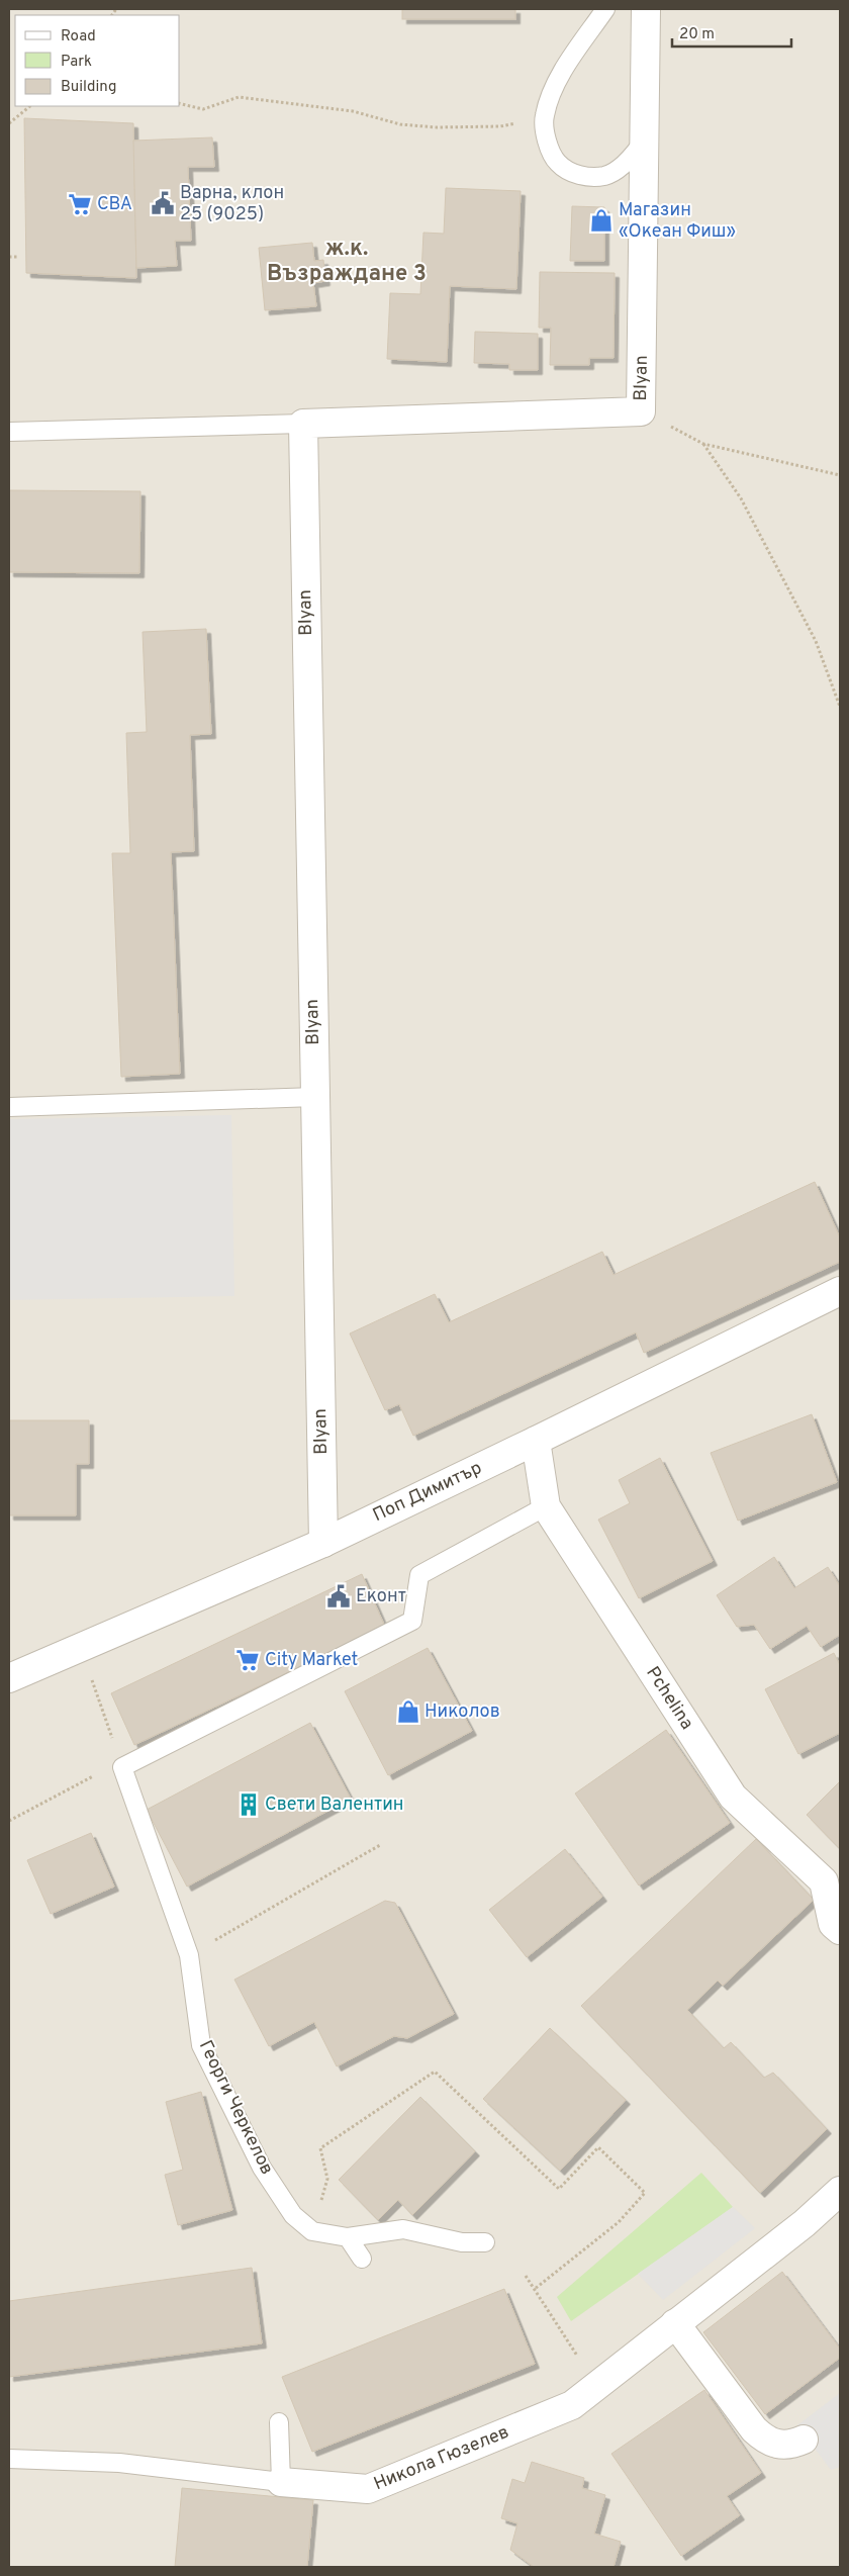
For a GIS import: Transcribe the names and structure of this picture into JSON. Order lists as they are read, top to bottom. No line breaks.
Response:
{"streets":{"street":["Blyan","Поп Димитър","Pchelina","Никола Гюзелев"],"lane":["Георги Черкелов"]},"crossings":[["Blyan","Поп Димитър"],["Поп Димитър","Pchelina"]],"districts":["ж.к. Възраждане 3"],"places":{"public building":["Варна, клон 25 (9025)","Еконт"],"supermarket":["CBA","City Market"],"shop":["Магазин «Океан Фиш»","Николов"],"building":["Свети Валентин"]},"legend":["Road","Park","Building"],"scale_bar":"20 m"}
